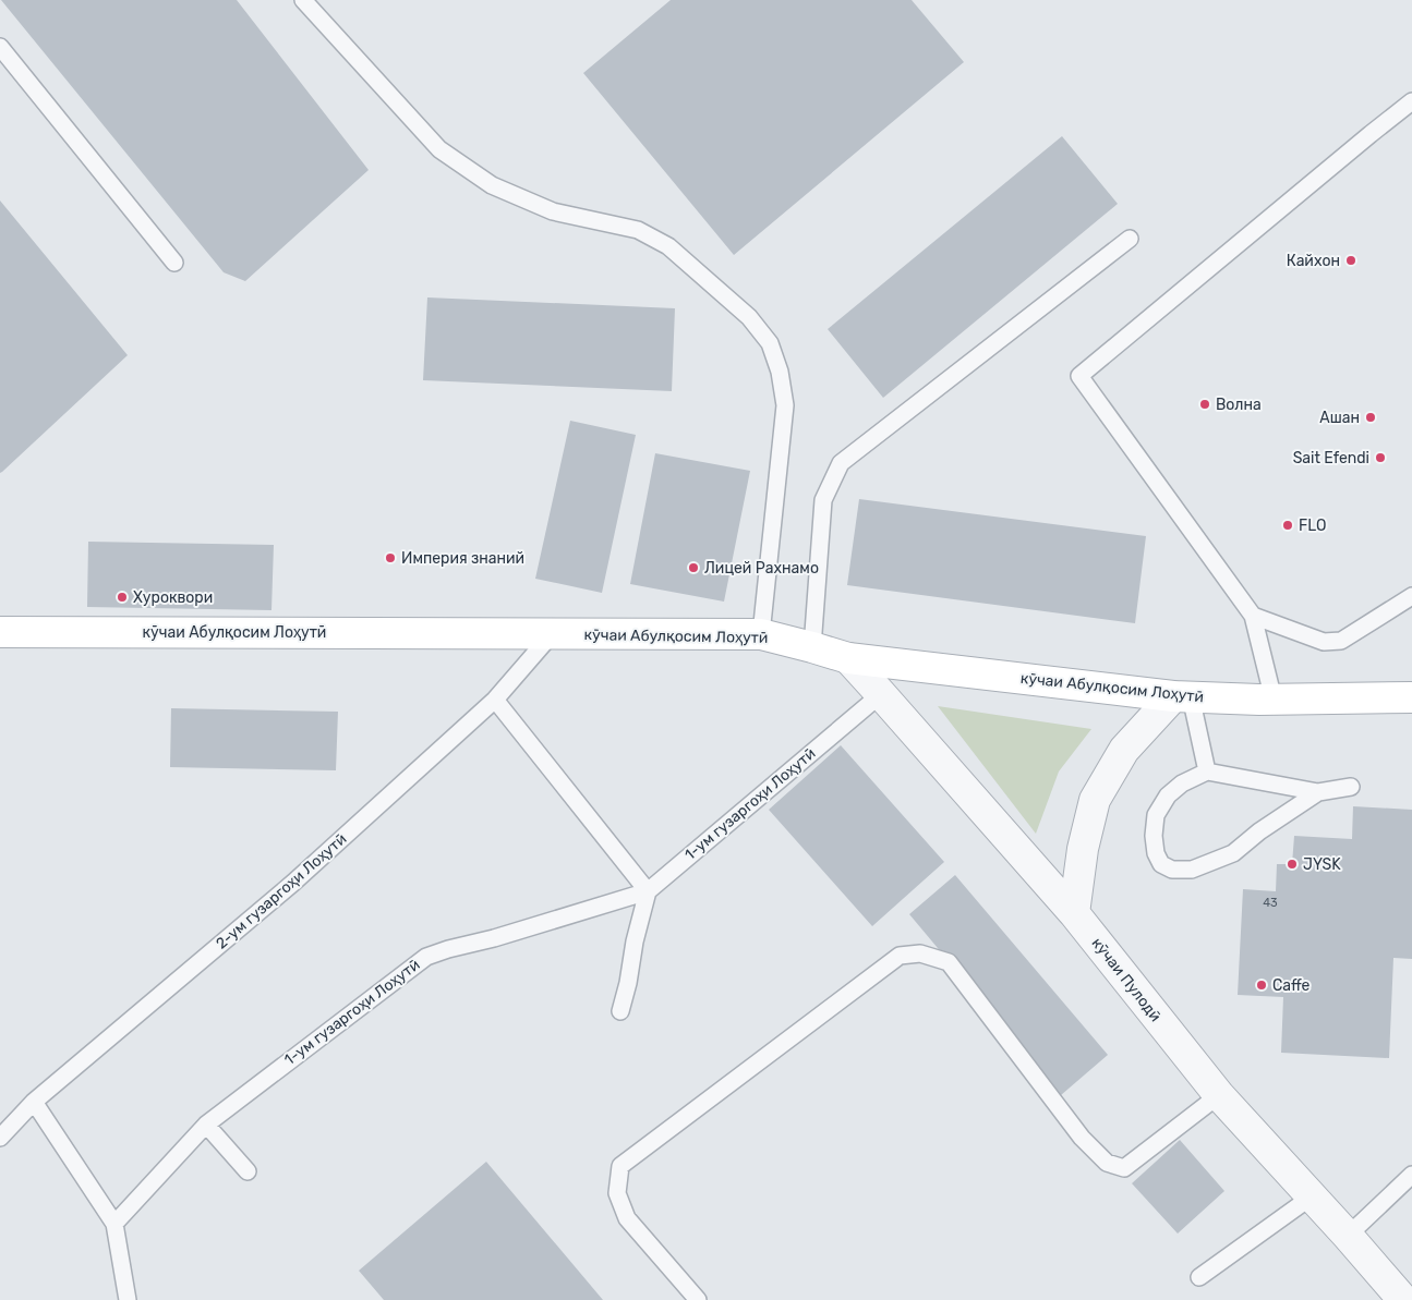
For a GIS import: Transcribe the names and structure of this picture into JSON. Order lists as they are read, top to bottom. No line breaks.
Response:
{"streets":{"street":["кӯчаи Абулқосим Лоҳутӣ","кӯчаи Пулодӣ"],"lane":["1-ум гузаргоҳи Лоҳутӣ","2-ум гузаргоҳи Лоҳутӣ"]},"crossings":[["кӯчаи Абулқосим Лоҳутӣ","2-ум гузаргоҳи Лоҳутӣ"],["кӯчаи Абулқосим Лоҳутӣ","кӯчаи Пулодӣ"],["1-ум гузаргоҳи Лоҳутӣ","кӯчаи Пулодӣ"]],"places":["Кайхон","Волна","Ашан","Sait Efendi","FLO","Империя знаний","Лицей Рахнамо","Хуроквори","JYSK","Caffe"],"house_numbers":["43"]}
